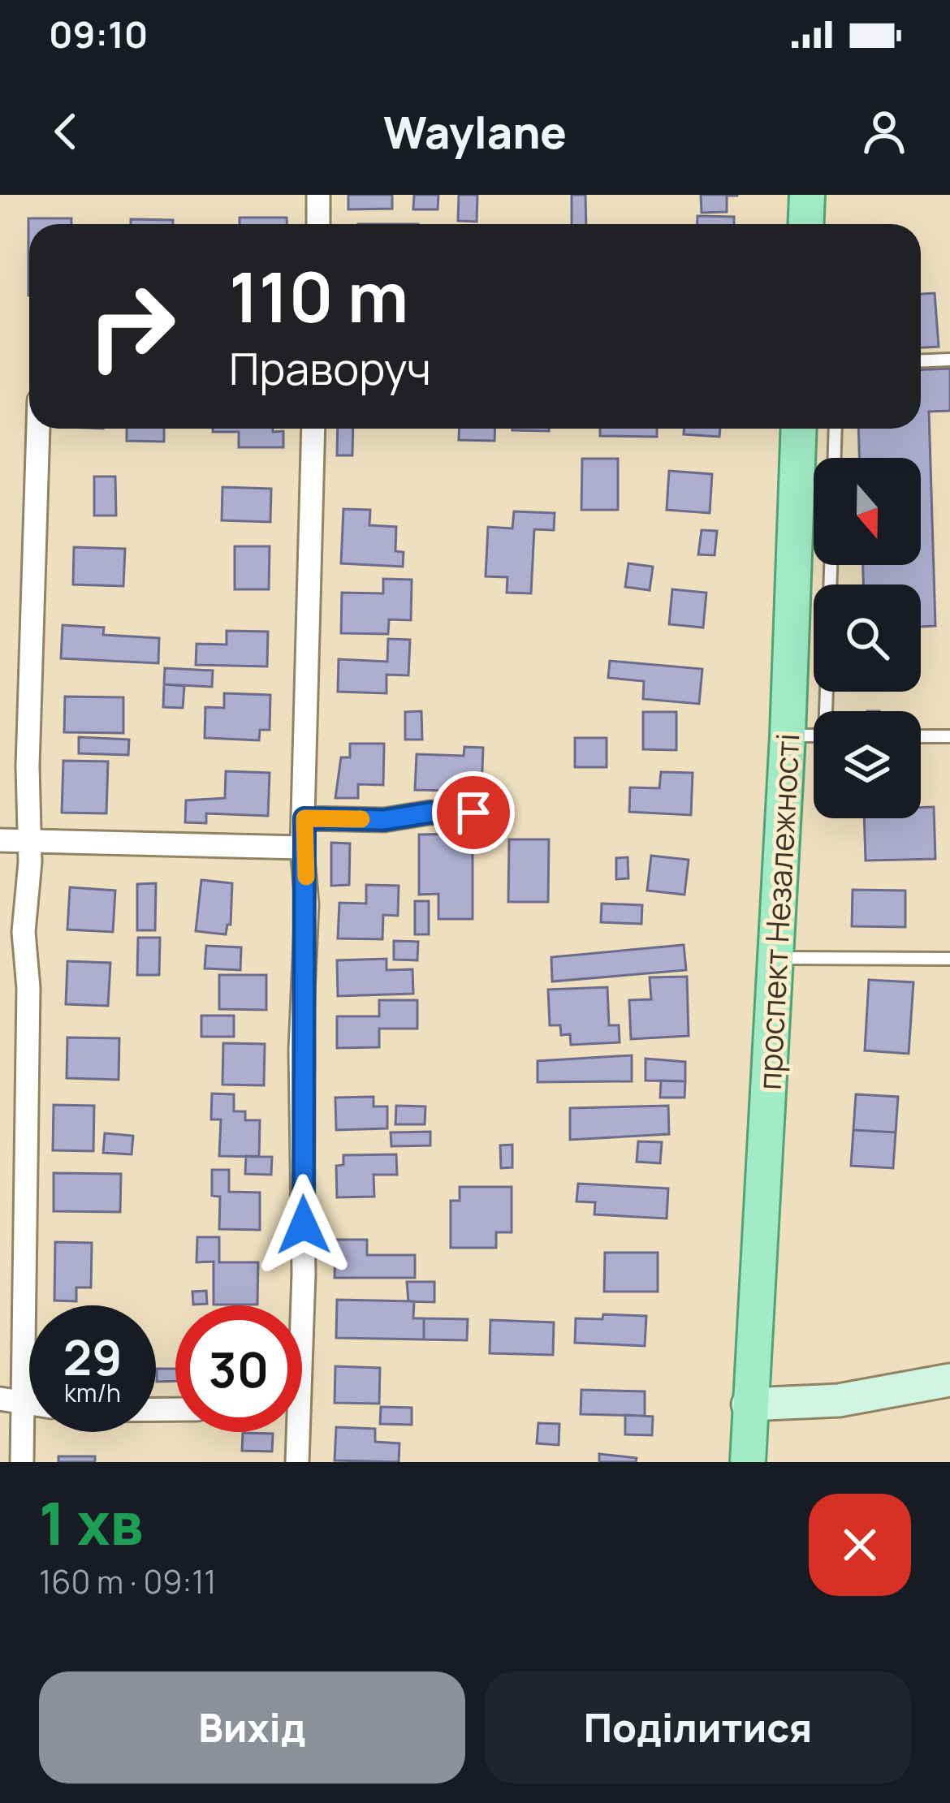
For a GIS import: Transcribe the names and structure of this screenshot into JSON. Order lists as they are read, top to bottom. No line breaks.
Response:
{"streets":{"main road":["проспект Незалежності"]},"north":"bottom","page":{"status":"09:10","header":"Waylane","turn":["110 m","Праворуч"],"speed":"29 km/h","limit":"30","heading":["1 хв","160 m · 09:11"],"buttons":["Вихід","Поділитися"]}}
